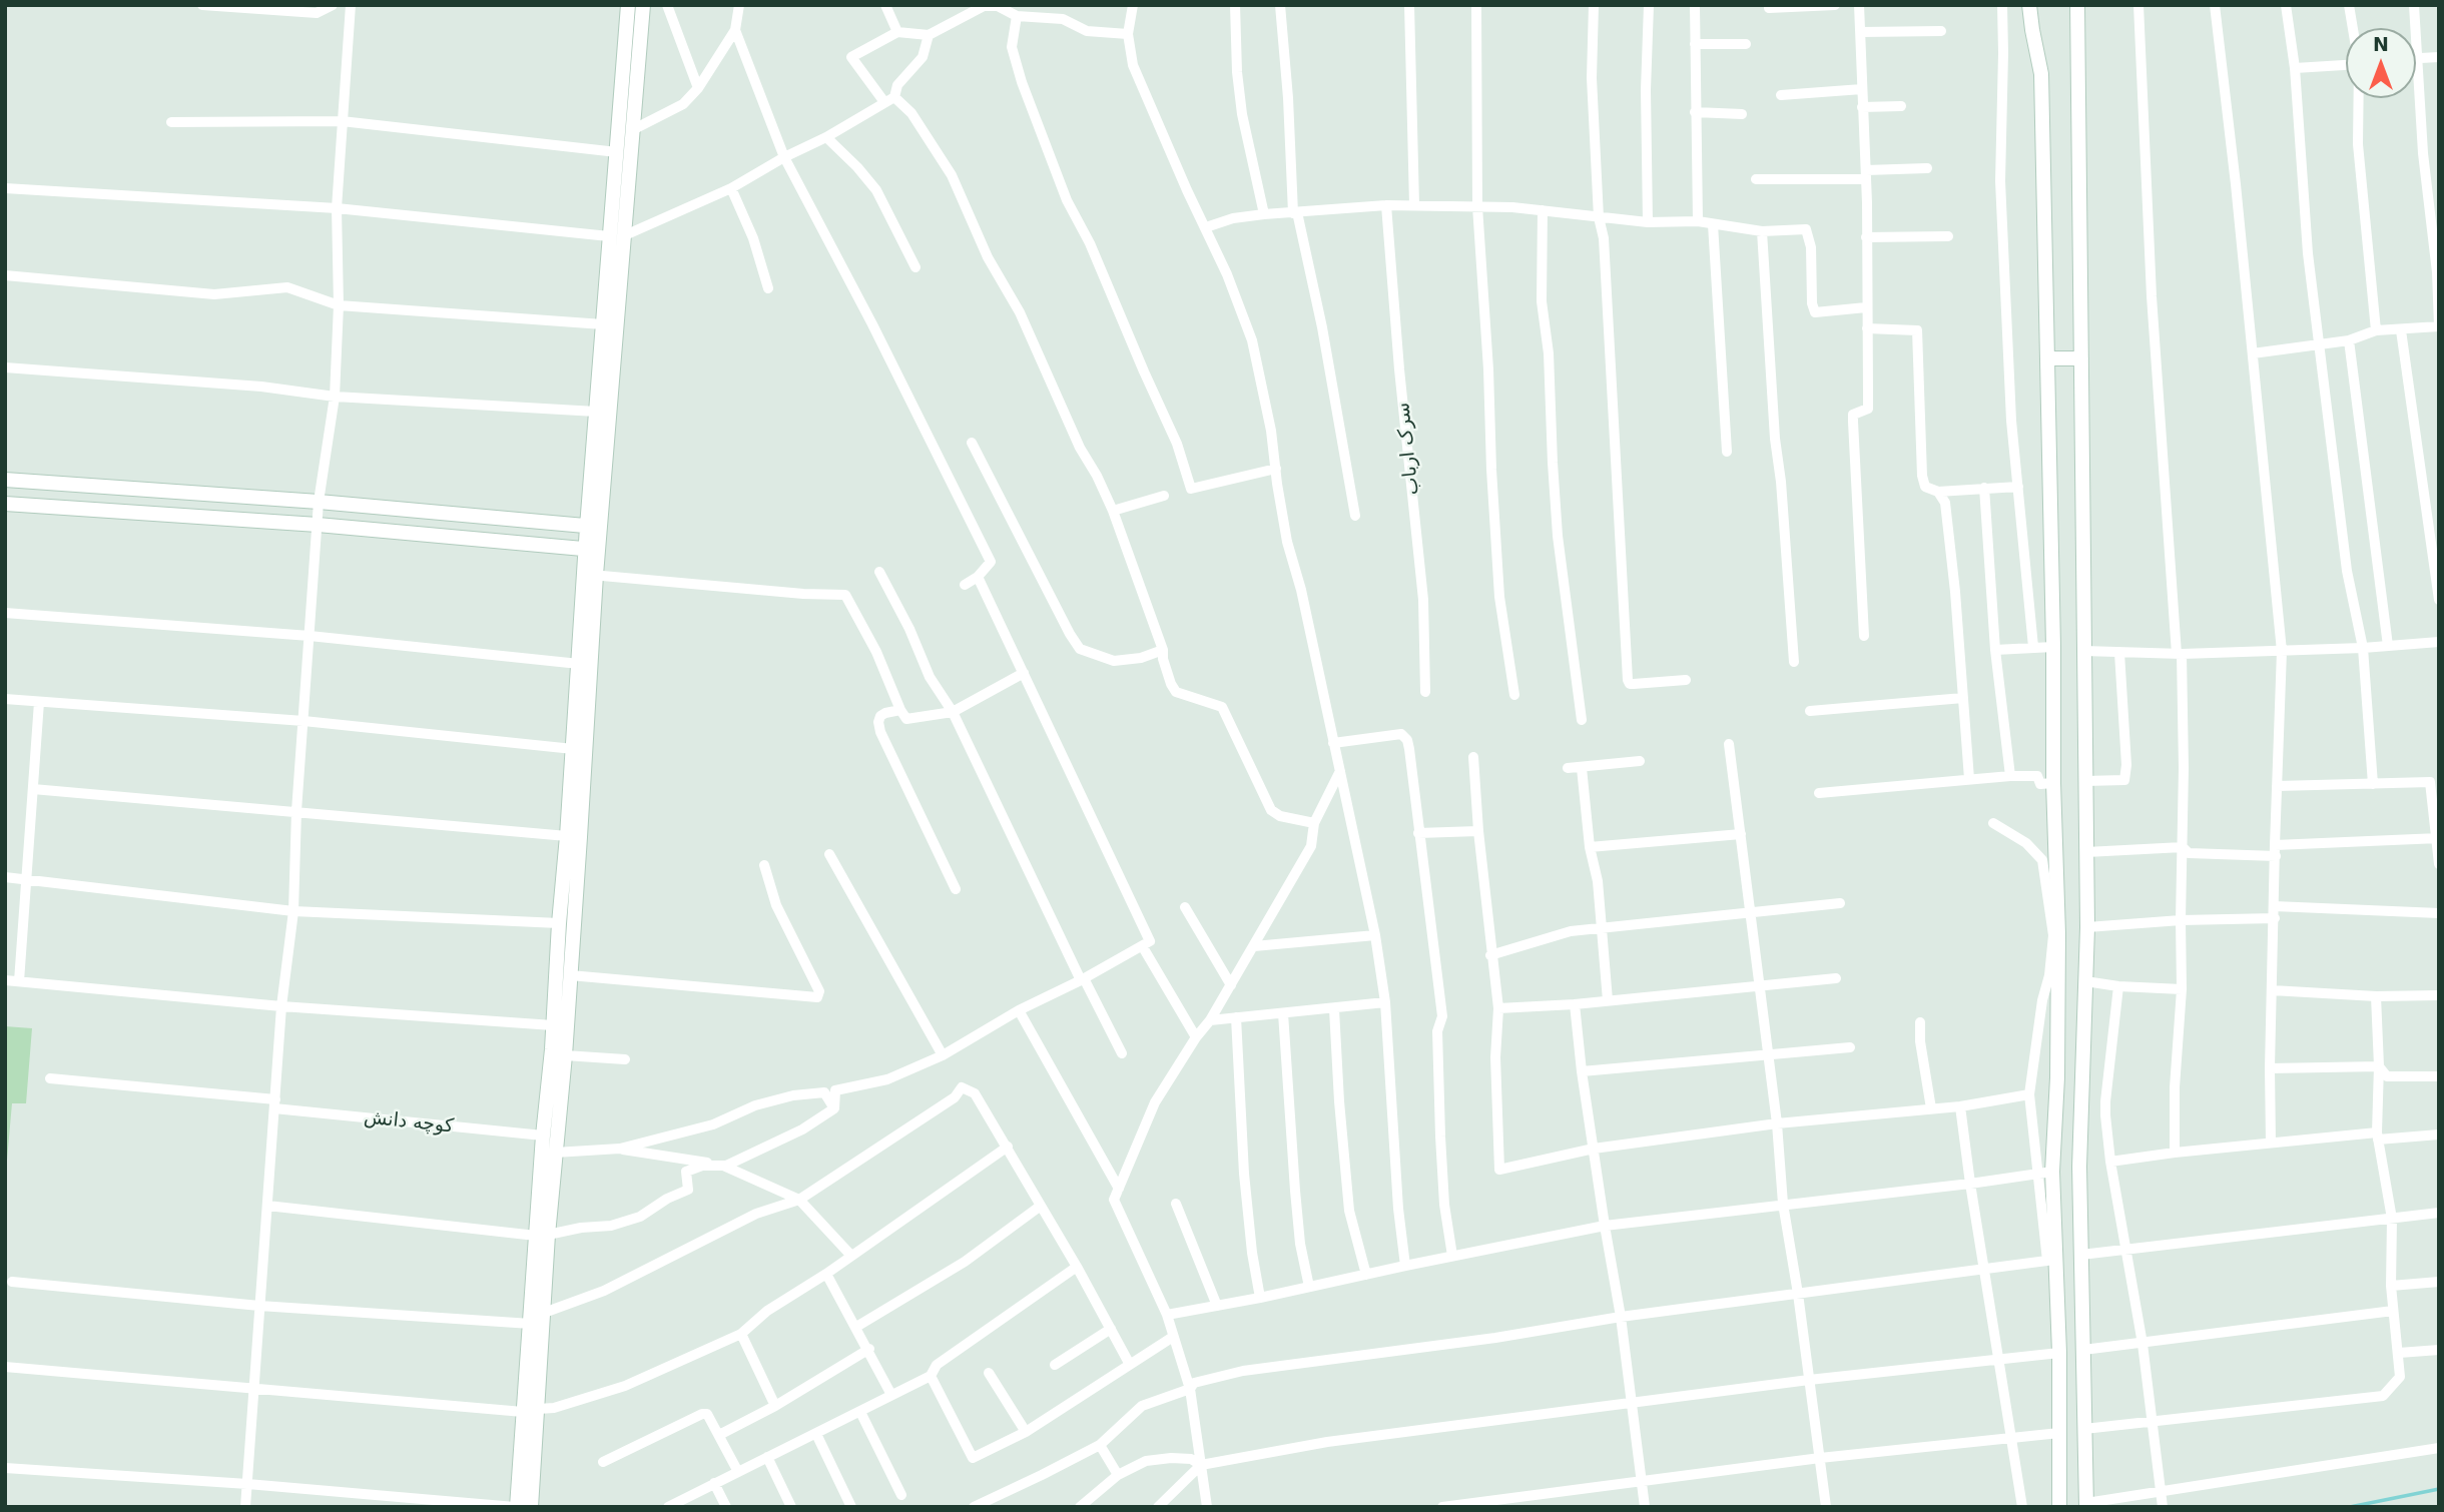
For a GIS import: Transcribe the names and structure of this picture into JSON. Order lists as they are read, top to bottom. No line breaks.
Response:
{"streets":{"street":["سرک ارباب","کوچه دانش"]},"north":"top"}
